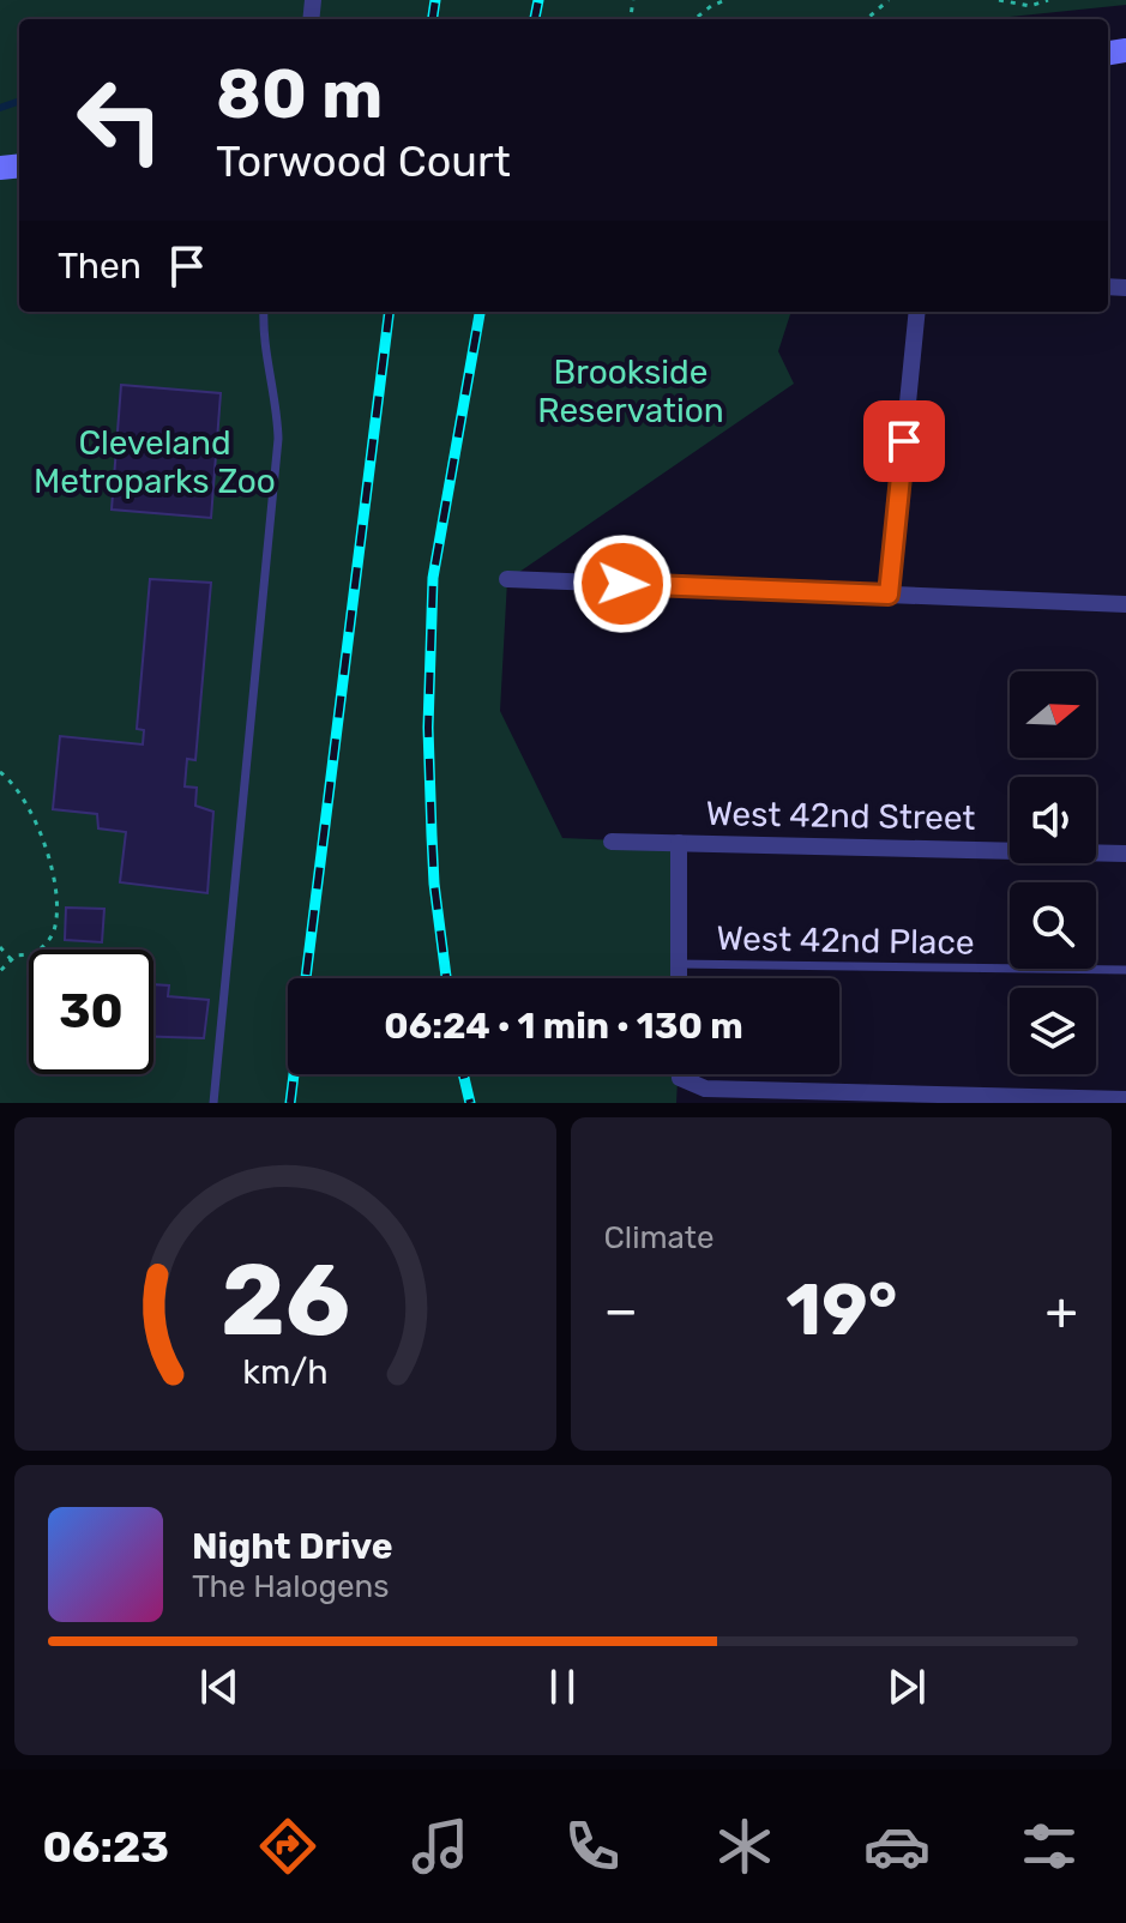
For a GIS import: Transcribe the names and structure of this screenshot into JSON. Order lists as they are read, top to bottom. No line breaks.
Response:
{"streets":{"street":["West 42nd Street"],"lane":["West 42nd Place"]},"parks":["Brookside Reservation","Cleveland Metroparks Zoo"],"north":"right","page":{"turn":["80 m","Torwood Court"],"then":"Then","limit":"30","trip":"06:24 · 1 min · 130 m","tile":"Climate","heat":["−","19°","+"],"song":["Night Drive","The Halogens"],"tabs":"06:23","gauge":["26","km/h"]}}
